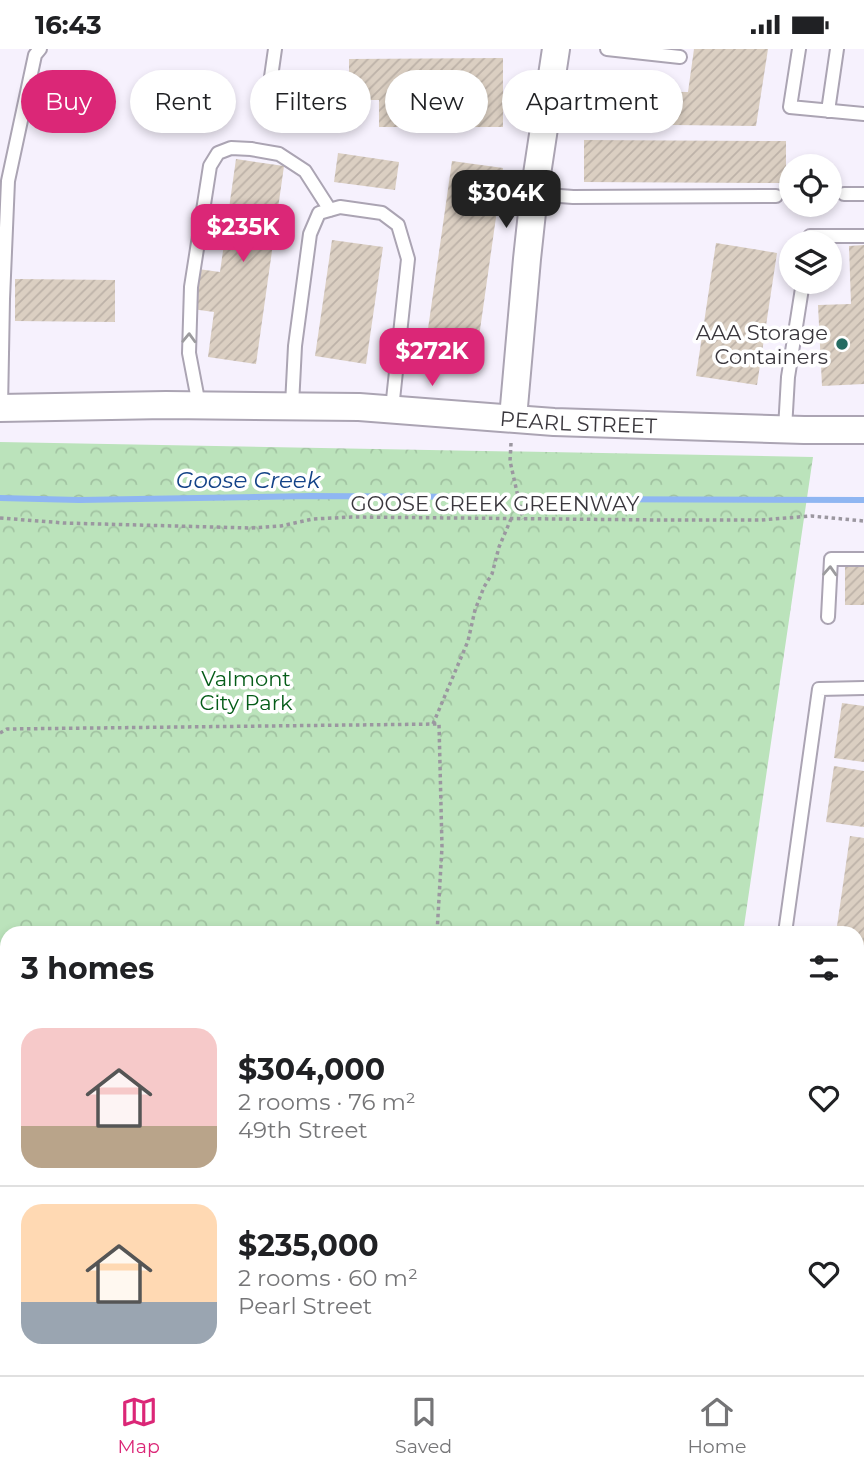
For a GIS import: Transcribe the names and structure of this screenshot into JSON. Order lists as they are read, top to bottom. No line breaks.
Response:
{"streets":{"street":["PEARL STREET"],"path":["GOOSE CREEK GREENWAY"]},"water":["Goose Creek"],"parks":["Valmont City Park"],"places":["AAA Storage Containers"],"page":{"status":"16:43","chip":["Buy","Rent","Filters","New","Apartment"],"price":["$304K","$235K","$272K"],"heading":"3 homes","list":[{"name":"$304,000","note":"2 rooms · 76 m² · 49th Street"},{"name":"$235,000","note":"2 rooms · 60 m² · Pearl Street"}],"tabs":["Map","Saved","Home"]}}
